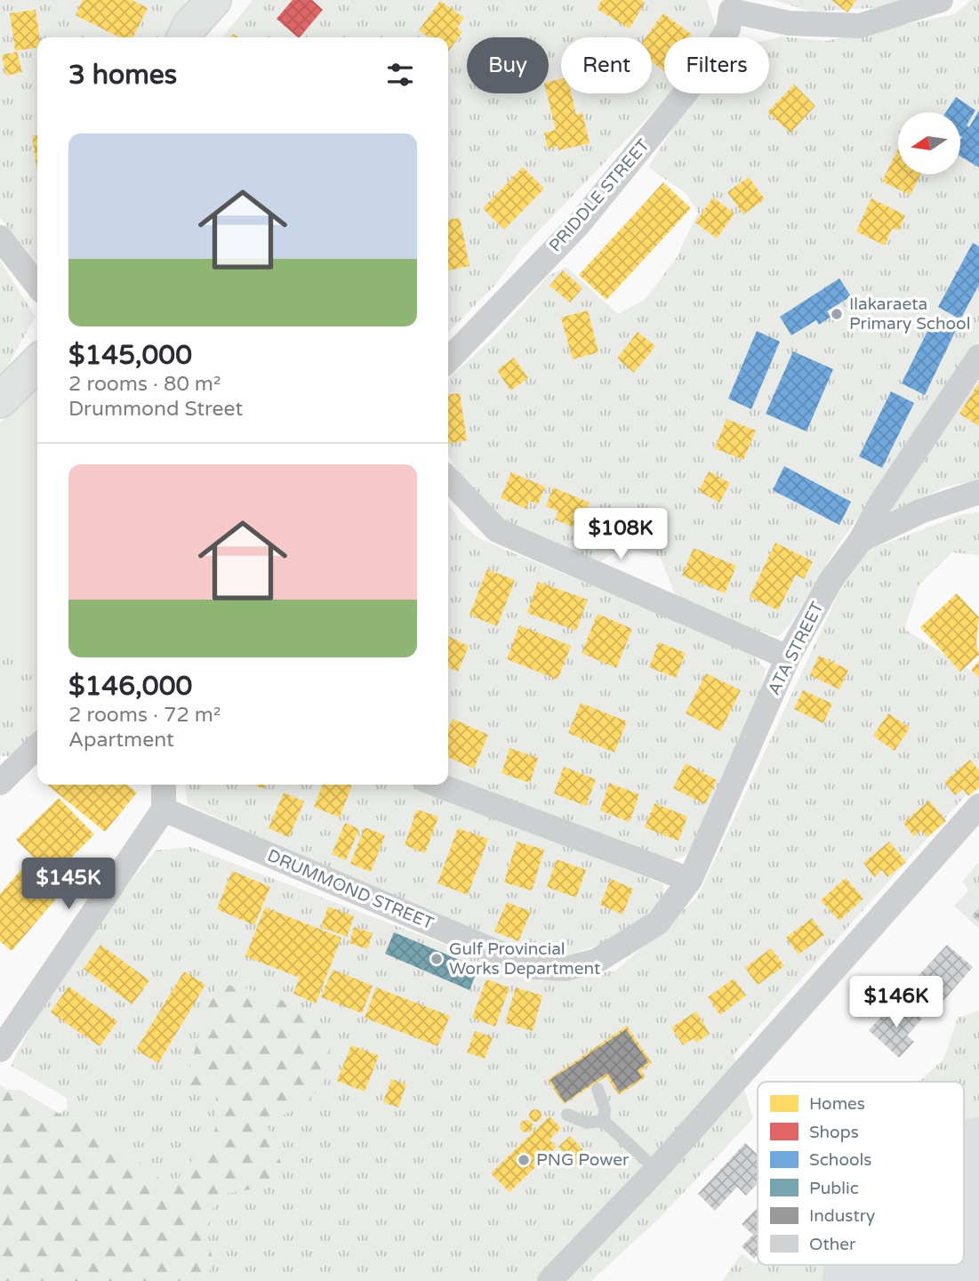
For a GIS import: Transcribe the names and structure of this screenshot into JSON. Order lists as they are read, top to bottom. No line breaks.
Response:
{"streets":{"street":["PRIDDLE STREET","ATA STREET","DRUMMOND STREET"]},"crossings":[["ATA STREET","DRUMMOND STREET"]],"places":["Ilakaraeta Primary School","Gulf Provincial Works Department","PNG Power"],"legend":["Homes","Shops","Schools","Public","Industry","Other"],"north":"left","page":{"chip":["Buy","Rent","Filters"],"heading":"3 homes","list":[{"name":"$145,000","note":"2 rooms · 80 m² · Drummond Street"},{"name":"$146,000","note":"2 rooms · 72 m² · Apartment"}],"price":["$108K","$145K","$146K"]}}
